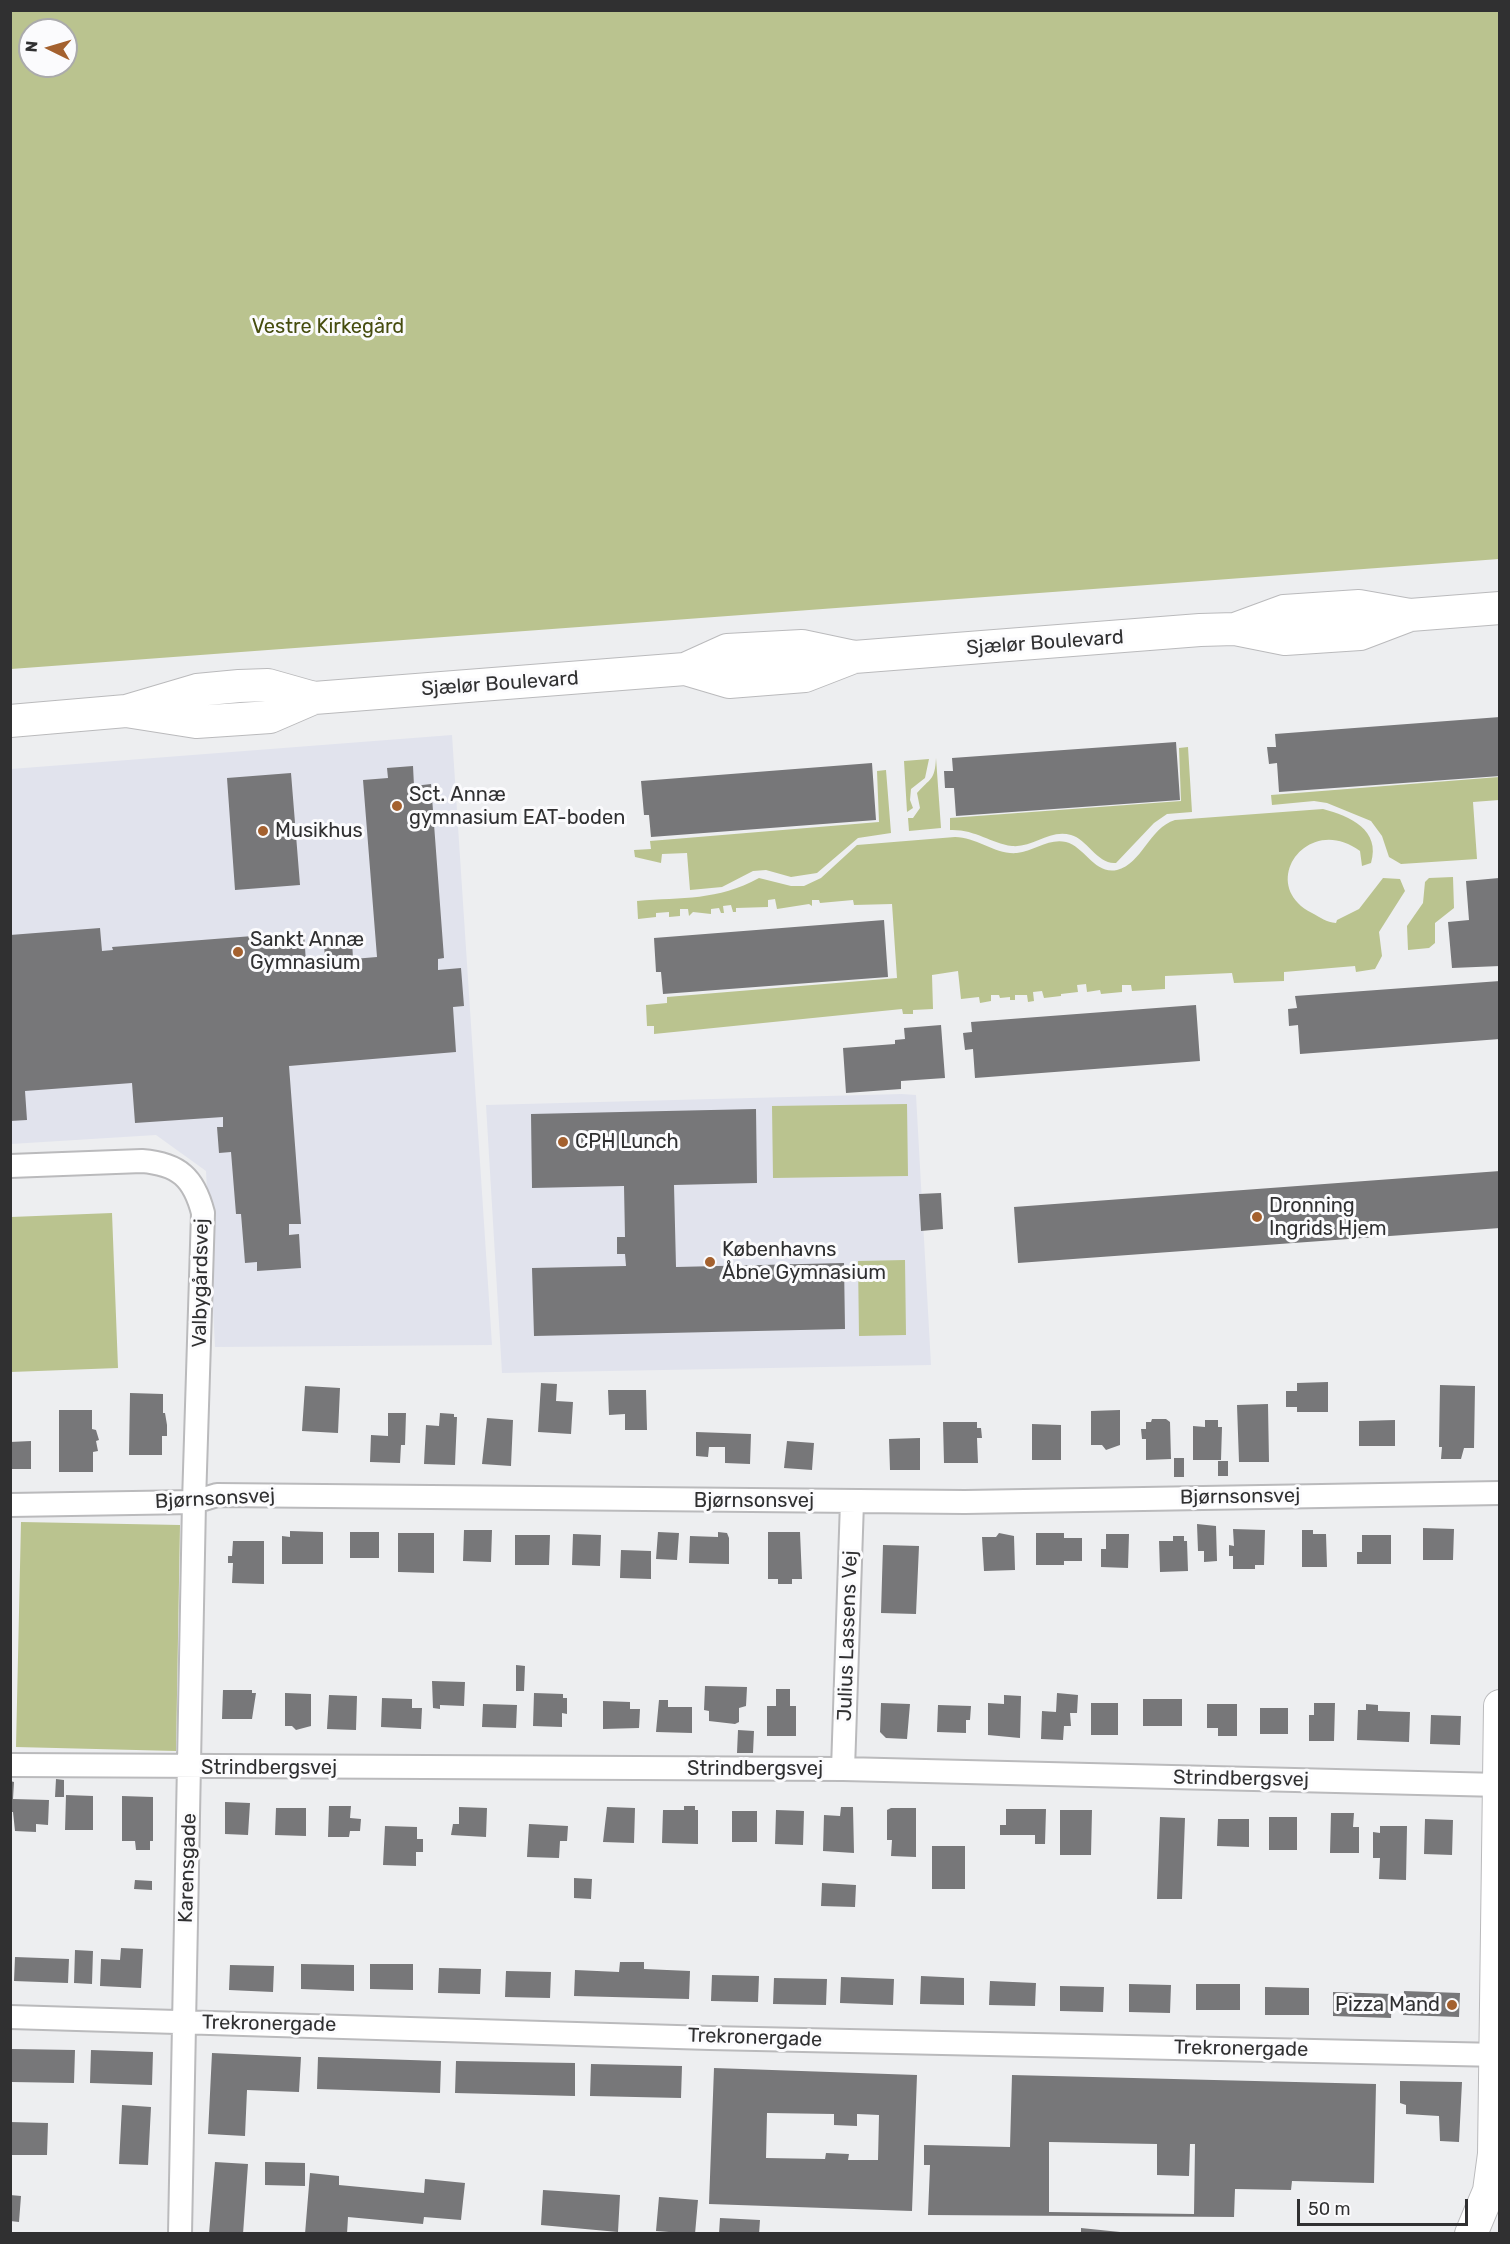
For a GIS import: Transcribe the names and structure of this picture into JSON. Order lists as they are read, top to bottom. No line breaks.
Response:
{"streets":{"street":["Sjælør Boulevard","Valbygårdsvej","Bjørnsonsvej","Julius Lassens Vej","Strindbergsvej","Karensgade","Trekronergade"]},"crossings":[["Valbygårdsvej","Bjørnsonsvej"],["Valbygårdsvej","Karensgade"],["Bjørnsonsvej","Julius Lassens Vej"],["Bjørnsonsvej","Karensgade"],["Julius Lassens Vej","Strindbergsvej"],["Strindbergsvej","Karensgade"],["Karensgade","Trekronergade"]],"parks":["Vestre Kirkegård"],"places":["Sct. Annæ gymnasium EAT-boden","Musikhus","Sankt Annæ Gymnasium","CPH Lunch","Dronning Ingrids Hjem","Københavns Åbne Gymnasium","Pizza Mand"],"scale_bar":"50 m","north":"left"}
